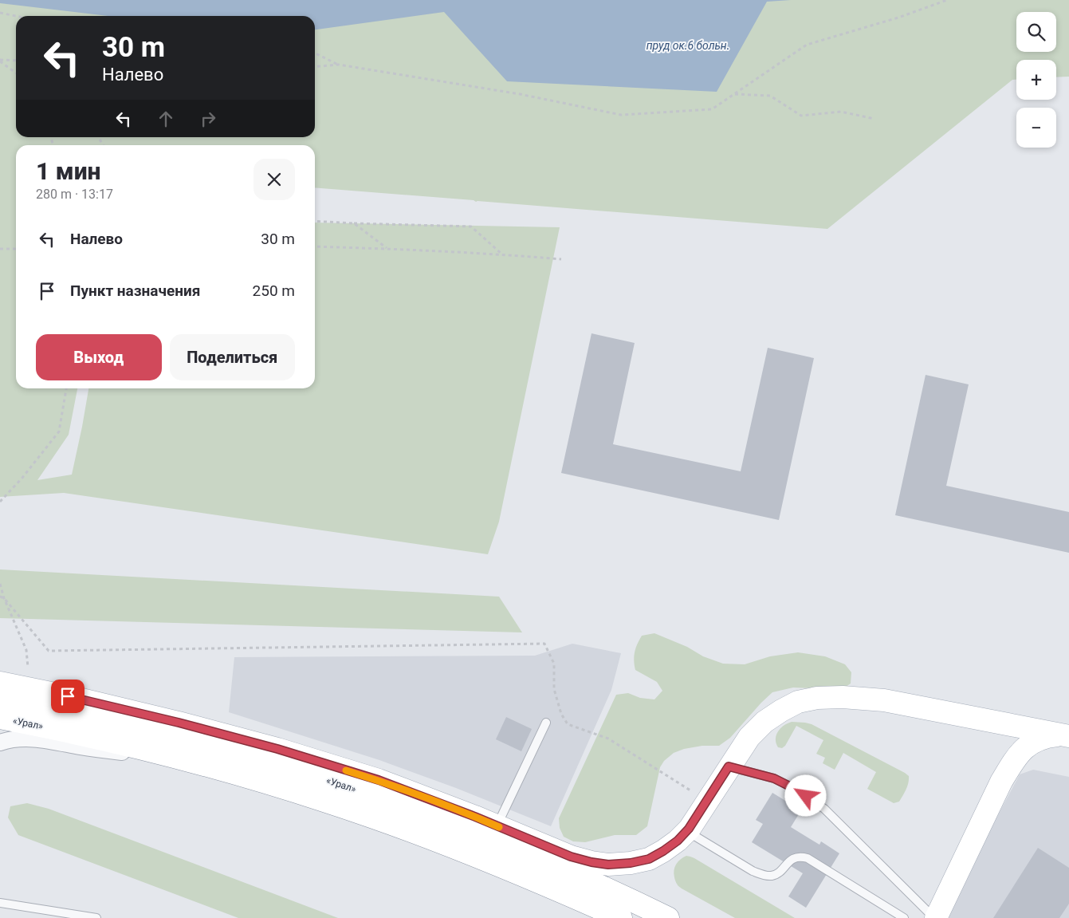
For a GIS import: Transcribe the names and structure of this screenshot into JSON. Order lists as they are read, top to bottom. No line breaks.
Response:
{"streets":{"main road":["«Урал»"]},"water":["пруд ок.6 больн."],"page":{"map_buttons":["+","−"],"turn":["30 m","Налево"],"heading":["1 мин","280 m · 13:17"],"list":[{"name":"Налево","value":"30 m"},{"name":"Пункт назначения","value":"250 m"}],"buttons":["Выход","Поделиться"]}}
